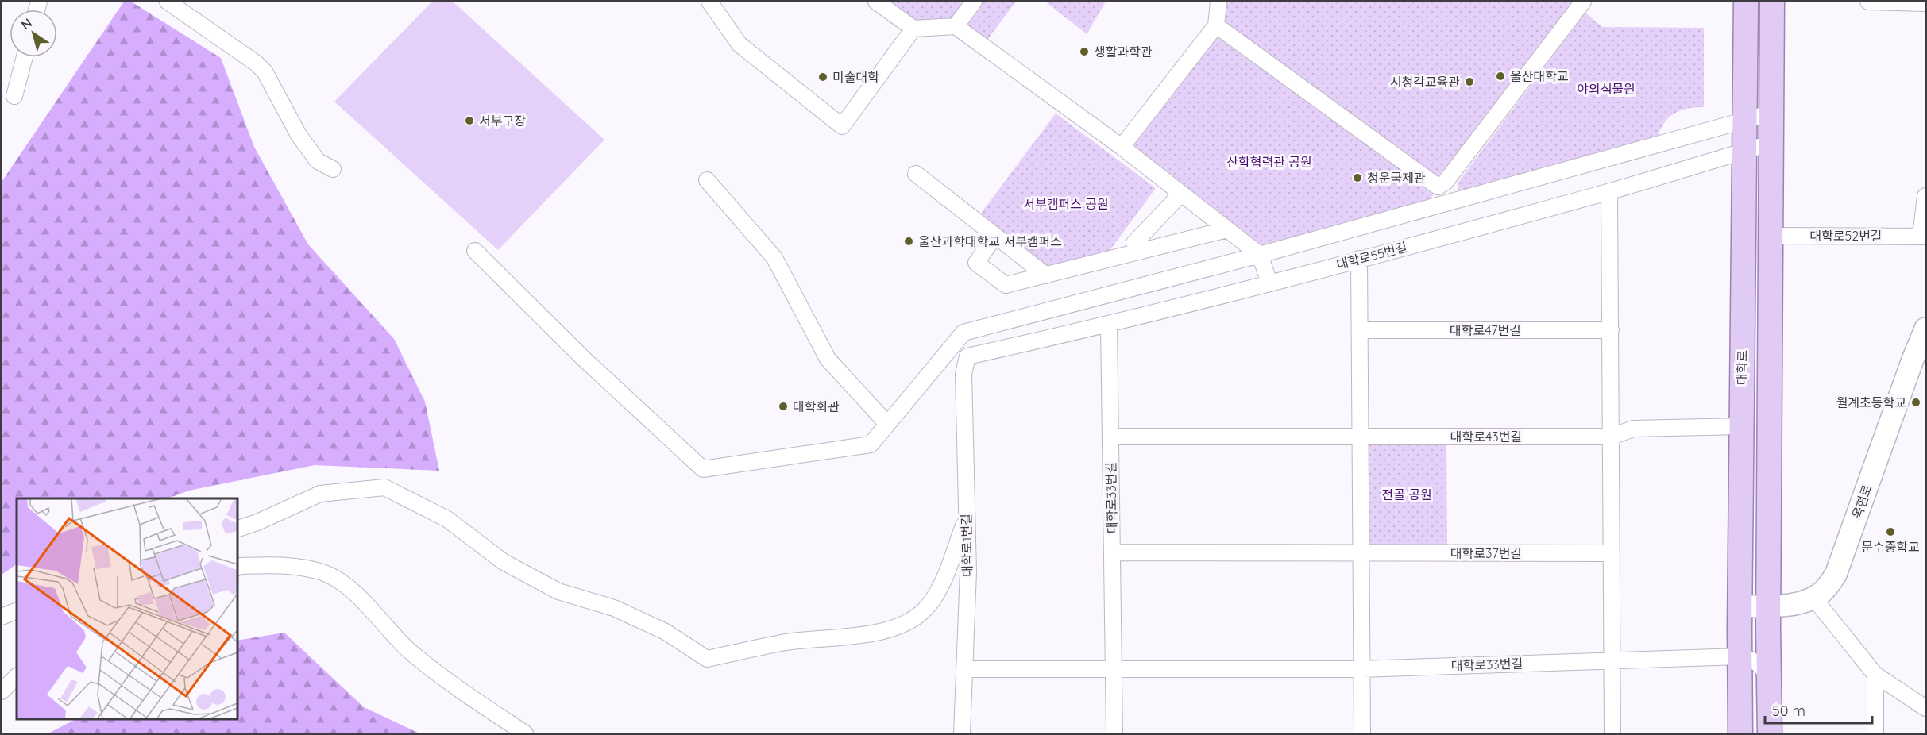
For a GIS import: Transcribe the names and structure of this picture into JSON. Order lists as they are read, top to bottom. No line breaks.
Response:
{"streets":{"main road":["대학로","옥현로"],"street":["대학로52번길","대학로55번길","대학로47번길","대학로43번길","대학로33번길","대학로1번길","대학로37번길"]},"crossings":[["대학로55번길","대학로"],["대학로55번길","대학로33번길"],["대학로55번길","대학로1번길"],["대학로","대학로43번길"],["대학로","대학로33번길"],["대학로","옥현로"],["대학로43번길","대학로33번길"],["대학로33번길","대학로1번길"],["대학로33번길","대학로37번길"]],"parks":["야외식물원","산학협력관 공원","서부캠퍼스 공원","전골 공원"],"places":["생활과학관","울산대학교","미술대학","시청각교육관","서부구장","청운국제관","울산과학대학교 서부캠퍼스","월계초등학교","대학회관","문수중학교"],"scale_bar":"50 m","north":"top left"}
